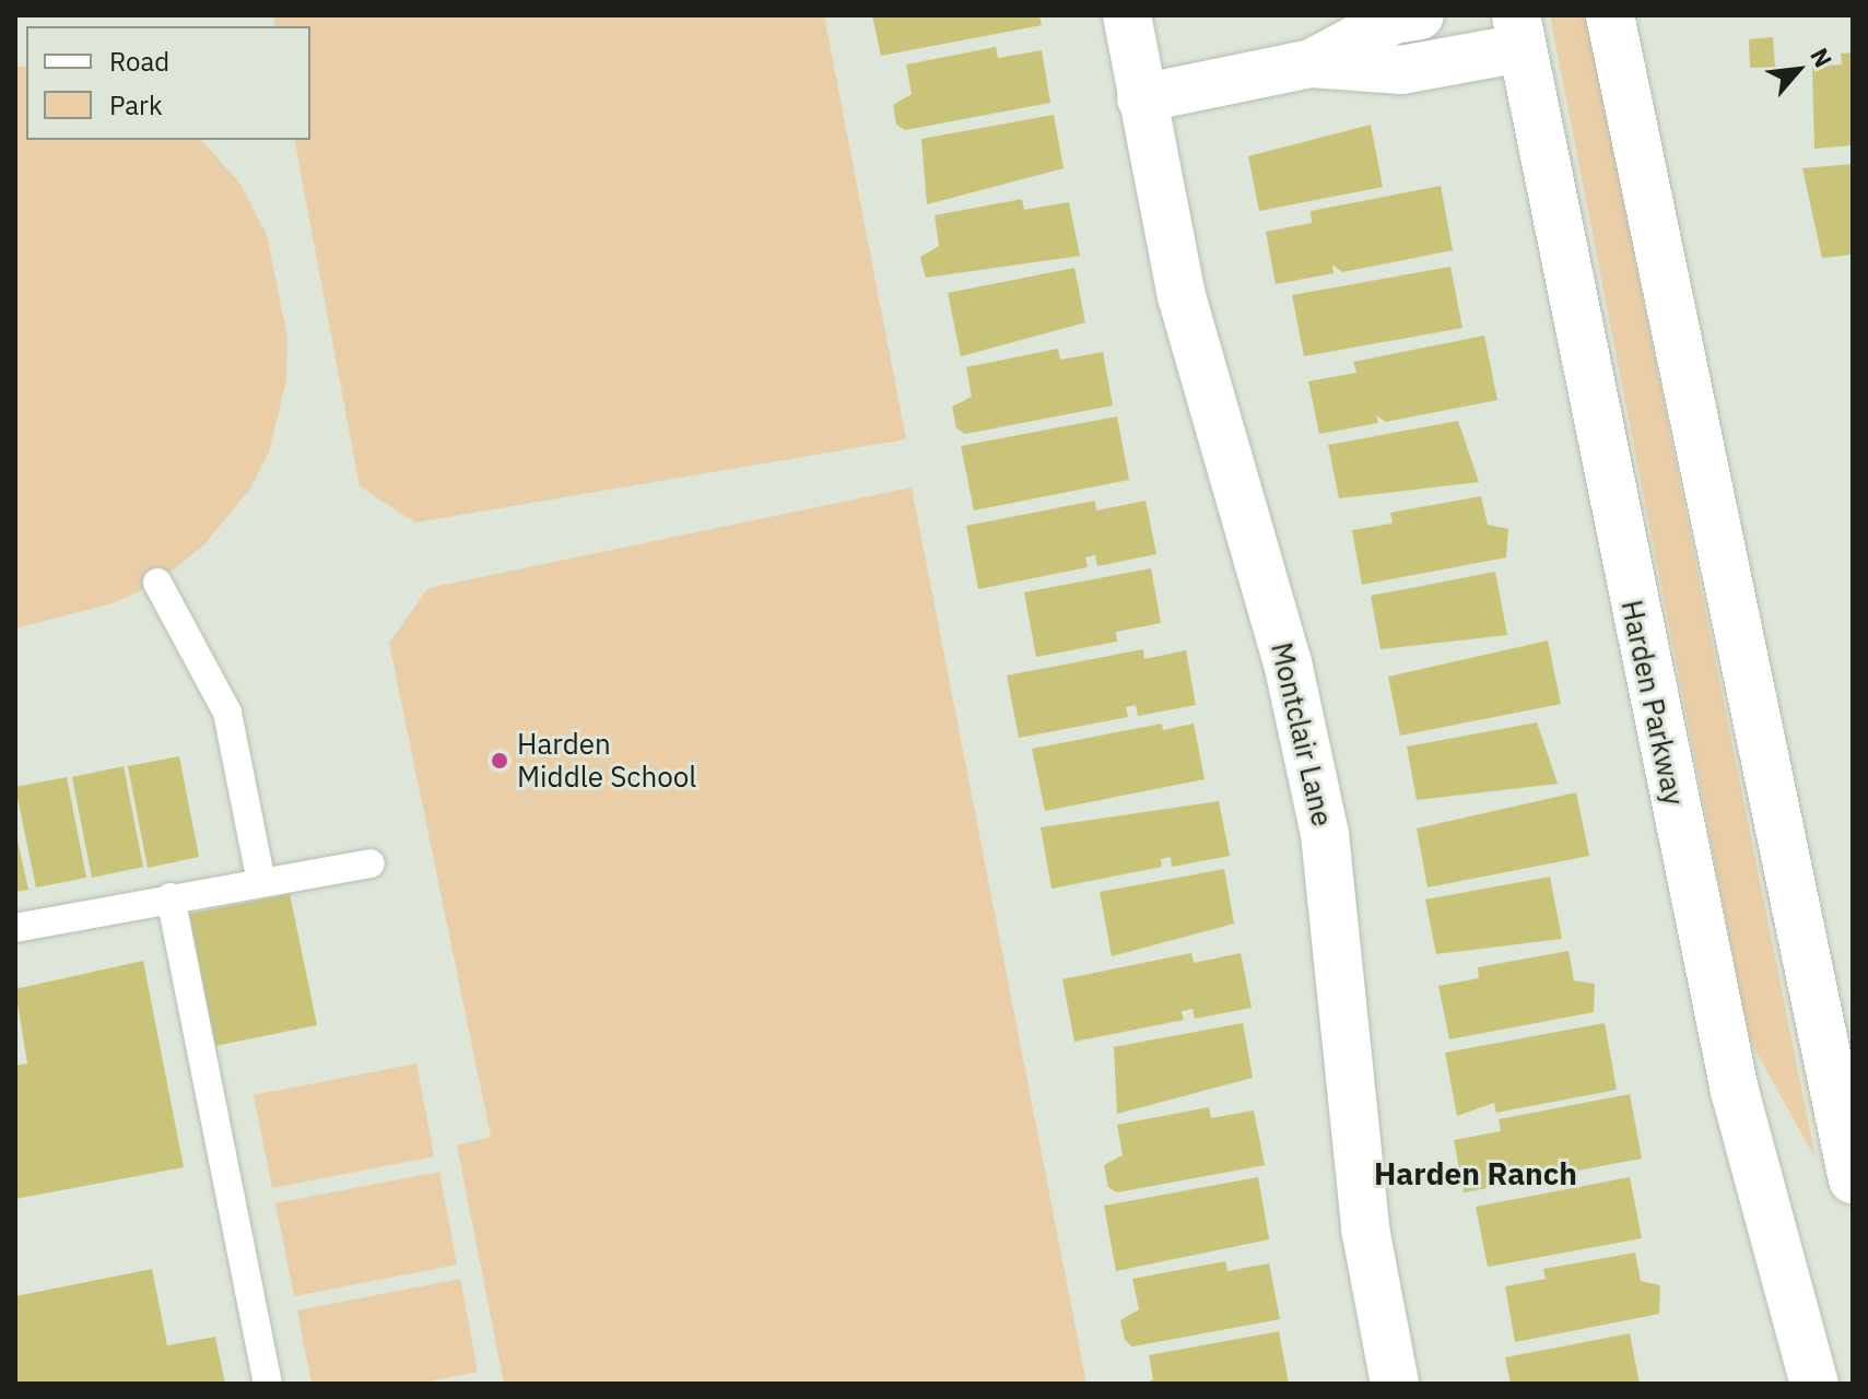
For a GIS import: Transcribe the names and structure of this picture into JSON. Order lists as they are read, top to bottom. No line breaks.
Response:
{"streets":{"street":["Harden Parkway","Montclair Lane"]},"districts":["Harden Ranch"],"places":["Harden Middle School"],"legend":["Road","Park"],"north":"top right"}
